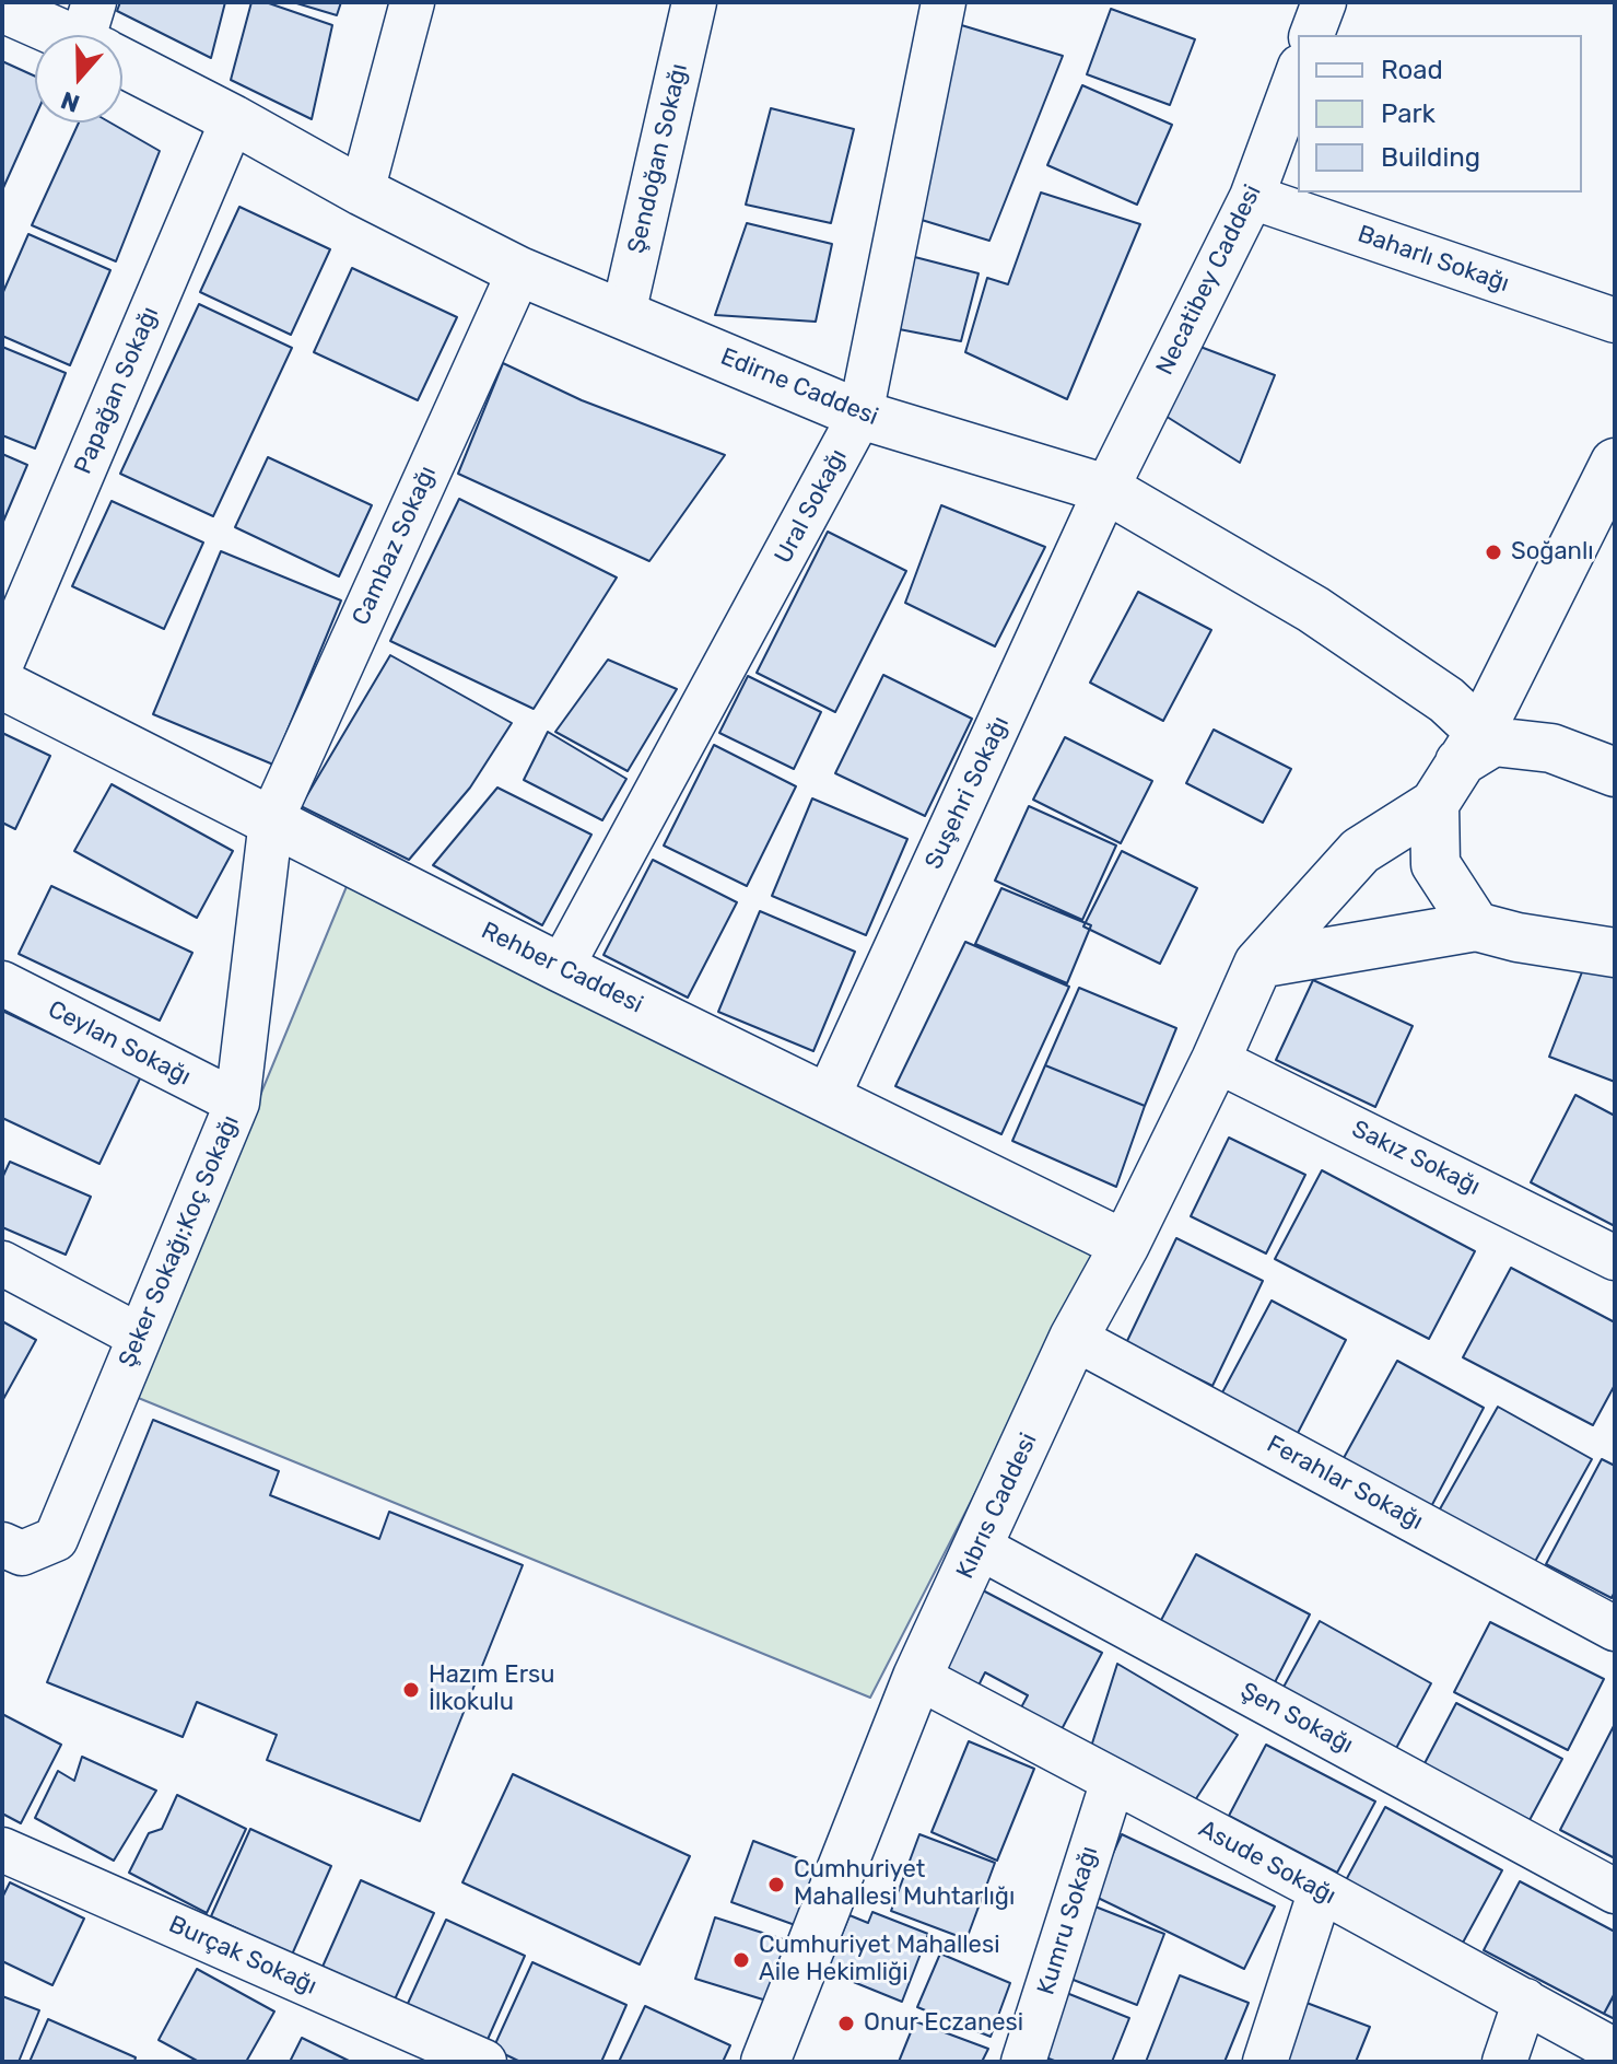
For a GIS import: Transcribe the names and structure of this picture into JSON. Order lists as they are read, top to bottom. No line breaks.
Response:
{"streets":{"main road":["Edirne Caddesi","Rehber Caddesi","Kıbrıs Caddesi"],"street":["Şendoğan Sokağı","Baharlı Sokağı","Necatibey Caddesi","Papağan Sokağı","Ural Sokağı","Cambaz Sokağı","Suşehri Sokağı","Ceylan Sokağı","Sakız Sokağı","Şeker Sokağı;Koç Sokağı","Ferahlar Sokağı","Şen Sokağı","Asude Sokağı","Kumru Sokağı","Burçak Sokağı"]},"crossings":[["Şendoğan Sokağı","Edirne Caddesi"],["Baharlı Sokağı","Necatibey Caddesi"],["Necatibey Caddesi","Edirne Caddesi"],["Necatibey Caddesi","Suşehri Sokağı"],["Edirne Caddesi","Papağan Sokağı"],["Edirne Caddesi","Ural Sokağı"],["Edirne Caddesi","Cambaz Sokağı"],["Edirne Caddesi","Suşehri Sokağı"],["Ural Sokağı","Rehber Caddesi"],["Cambaz Sokağı","Rehber Caddesi"],["Cambaz Sokağı","Şeker Sokağı;Koç Sokağı"],["Suşehri Sokağı","Rehber Caddesi"],["Rehber Caddesi","Şeker Sokağı;Koç Sokağı"],["Rehber Caddesi","Kıbrıs Caddesi"],["Ceylan Sokağı","Şeker Sokağı;Koç Sokağı"],["Sakız Sokağı","Kıbrıs Caddesi"],["Ferahlar Sokağı","Kıbrıs Caddesi"],["Kıbrıs Caddesi","Şen Sokağı"],["Kıbrıs Caddesi","Asude Sokağı"],["Asude Sokağı","Kumru Sokağı"]],"places":["Soğanlı","Hazım Ersu İlkokulu","Cumhuriyet Mahallesi Muhtarlığı","Cumhuriyet Mahallesi Aile Hekimliği","Onur Eczanesi"],"legend":["Road","Park","Building"],"north":"bottom"}
